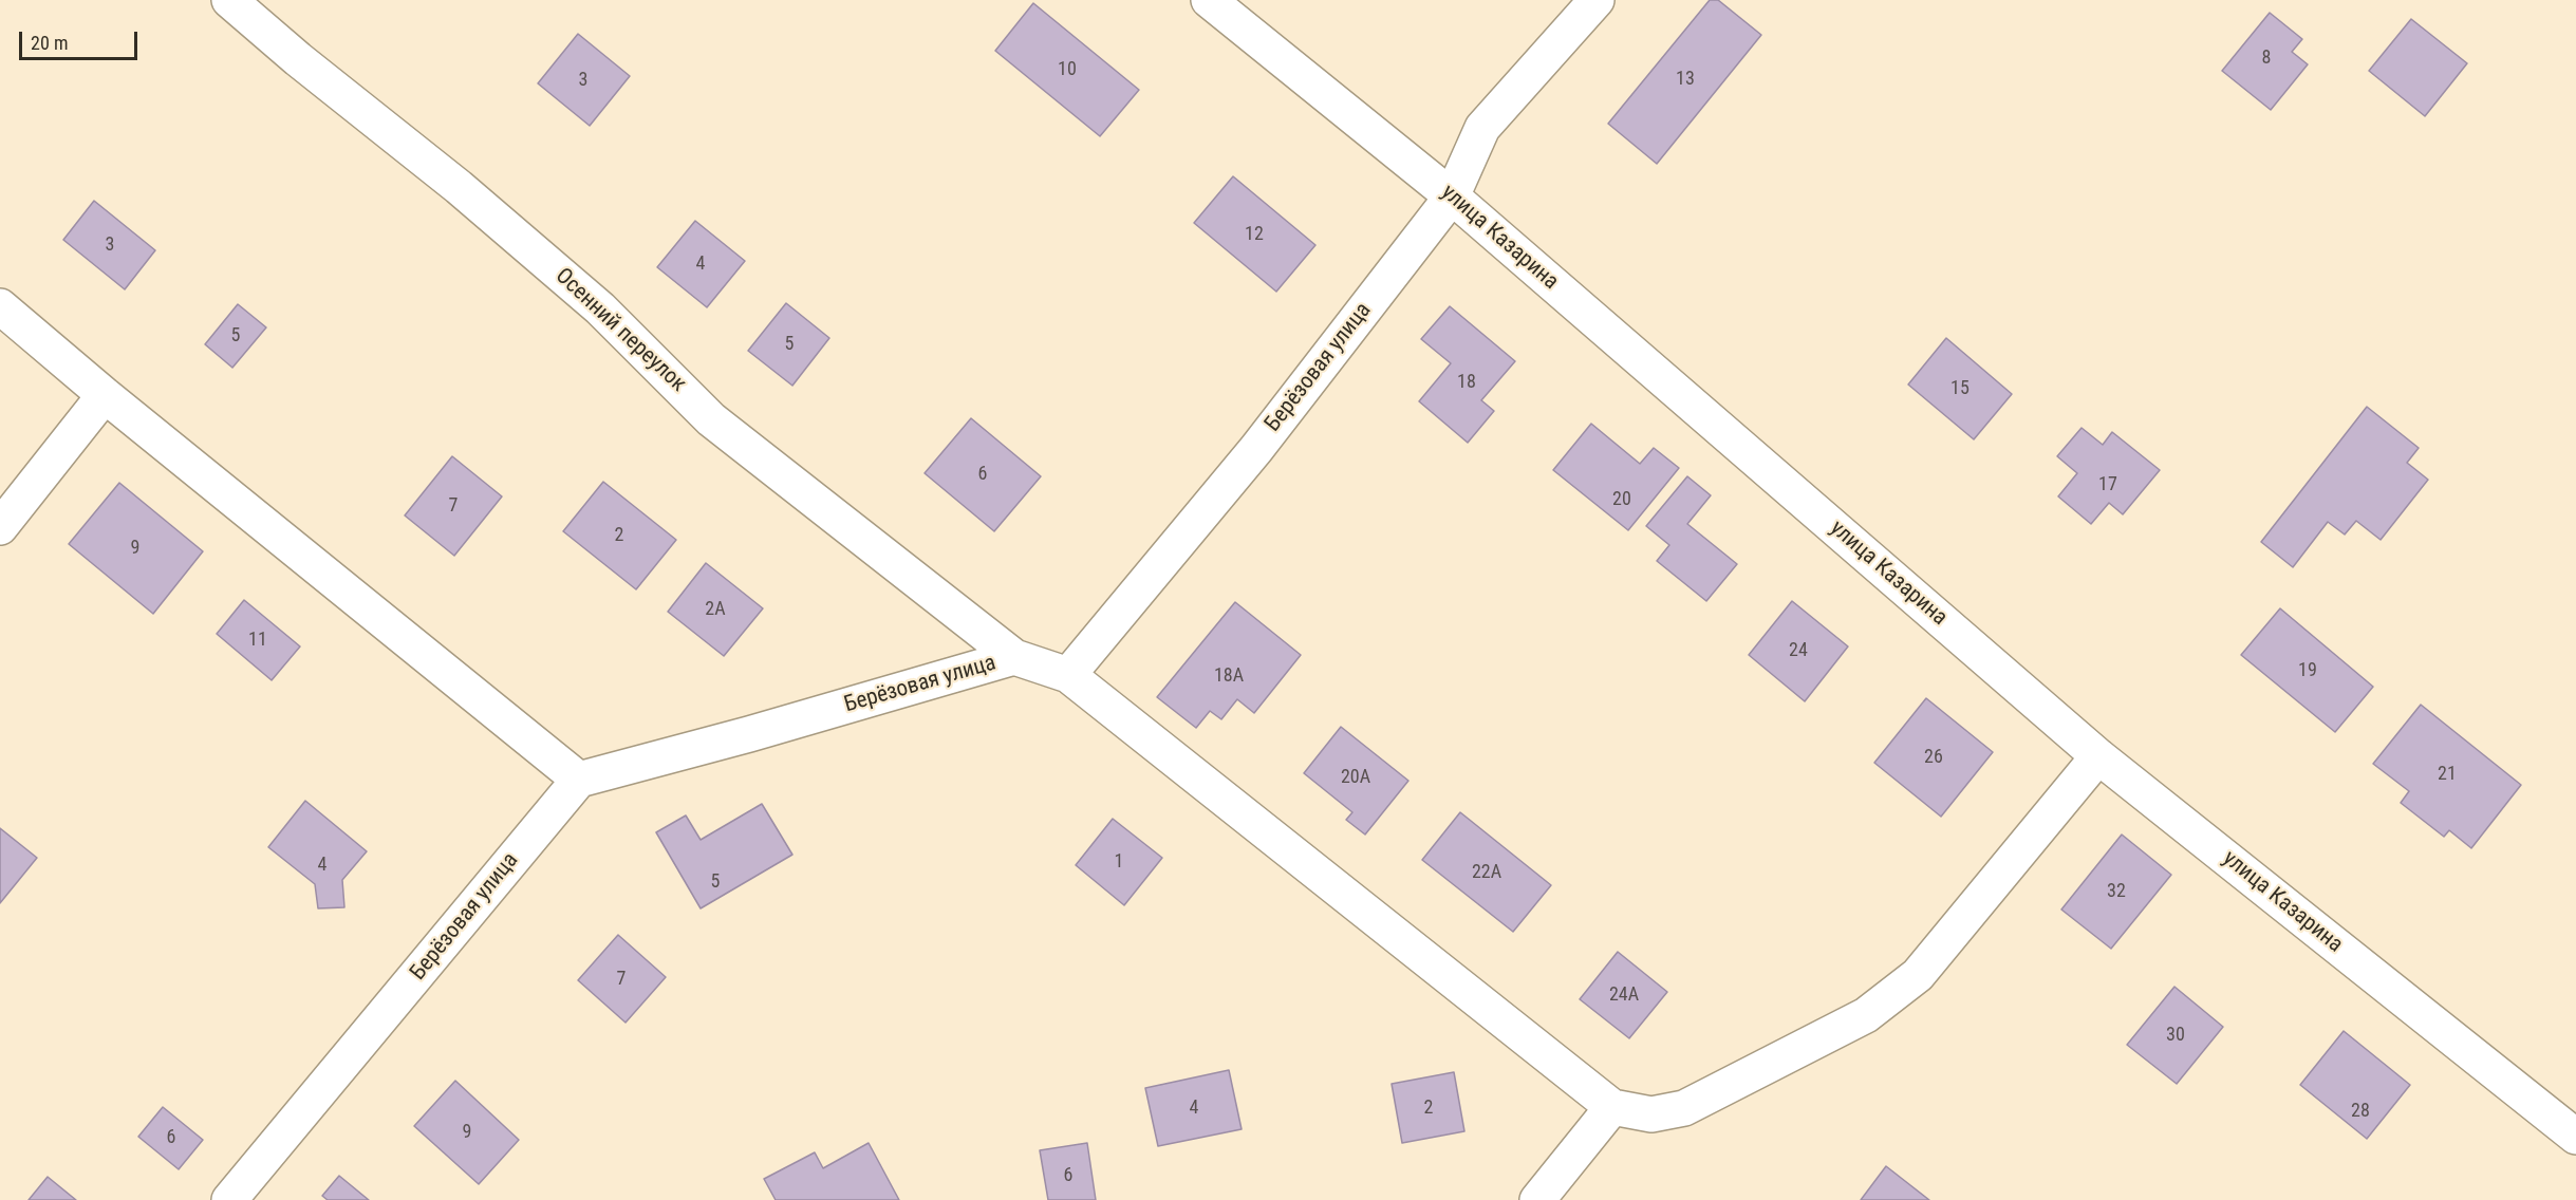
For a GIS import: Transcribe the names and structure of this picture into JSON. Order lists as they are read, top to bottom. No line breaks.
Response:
{"streets":{"street":["улица Казарина","Осенний переулок","Берёзовая улица"]},"crossings":[["улица Казарина","Берёзовая улица"],["Осенний переулок","Берёзовая улица"]],"house_numbers":["8","10","13","3","12","3","4","5","5","18","15","6","17","20","7","2","9","2А","11","24","19","18А","26","21","20А","1","4","22А","5","32","7","24А","30","4","2","28","9","6","6"],"scale_bar":"20 m"}
